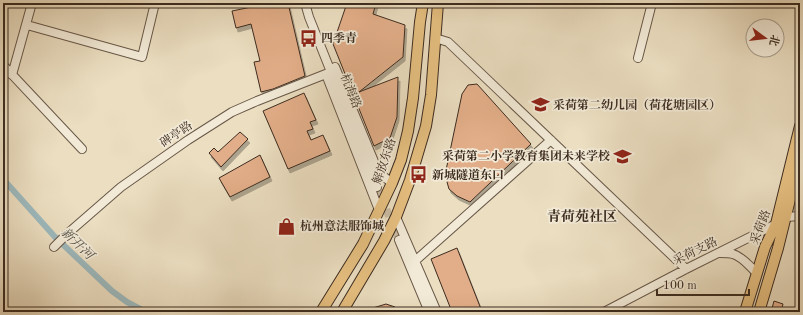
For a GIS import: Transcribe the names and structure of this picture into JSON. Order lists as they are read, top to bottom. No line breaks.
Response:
{"streets":{"main road":["解放东路","采荷路"],"street":["杭海路","碑亭路","采荷支路"]},"crossings":[["杭海路","碑亭路"],["采荷路","采荷支路"]],"districts":["青荷苑社区"],"water":["新开河"],"places":{"bus stop":["四季青","新城隧道东口"],"school or university":["采荷第二幼儿园（荷花塘园区）","采荷第二小学教育集团未来学校"],"shop":["杭州意法服饰城"]},"scale_bar":"100 m","north":"right"}
